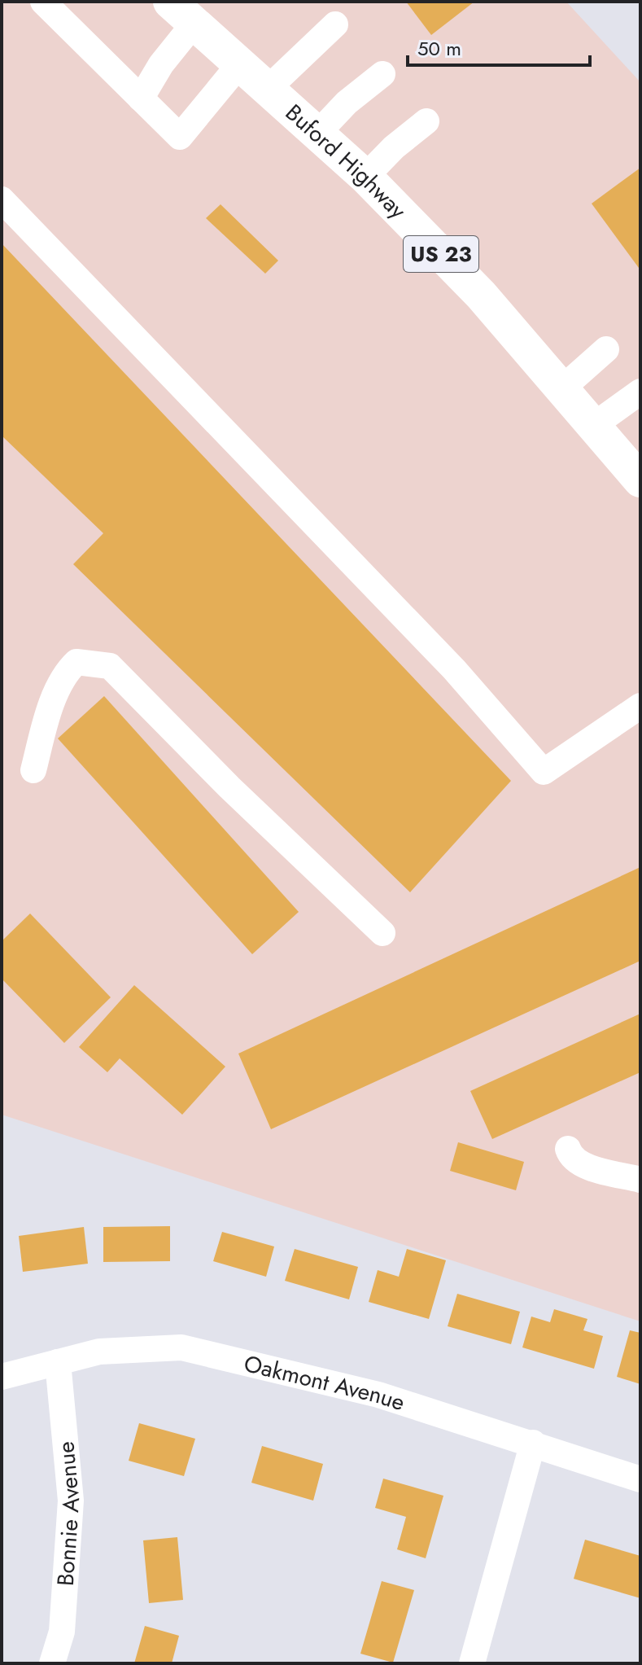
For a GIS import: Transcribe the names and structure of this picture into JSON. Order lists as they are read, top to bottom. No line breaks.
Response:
{"streets":{"main road":["Buford Highway","US 23"],"street":["Oakmont Avenue","Bonnie Avenue"]},"crossings":[["Oakmont Avenue","Bonnie Avenue"]],"scale_bar":"50 m"}
